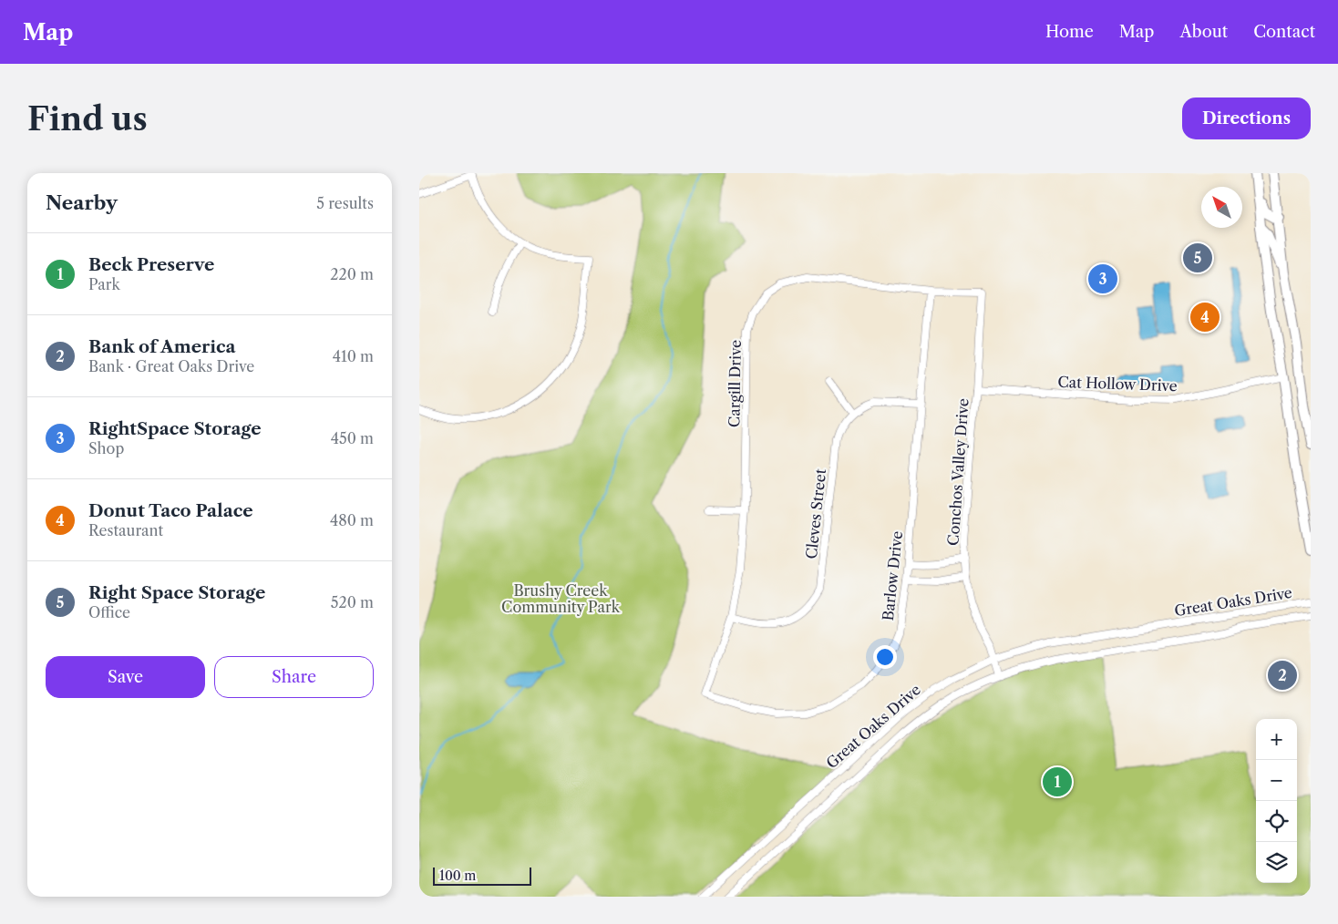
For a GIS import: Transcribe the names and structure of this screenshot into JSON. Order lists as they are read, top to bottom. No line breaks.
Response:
{"streets":{"street":["Cargill Drive","Cat Hollow Drive","Conchos Valley Drive","Cleves Street","Barlow Drive","Great Oaks Drive"]},"crossings":[["Cargill Drive","Conchos Valley Drive"],["Cargill Drive","Cleves Street"],["Cargill Drive","Barlow Drive"],["Cat Hollow Drive","Conchos Valley Drive"],["Conchos Valley Drive","Great Oaks Drive"],["Cleves Street","Barlow Drive"]],"parks":["Brushy Creek Community Park"],"scale_bar":"100 m","north":"top left","page":{"header":"Map","nav":["Home","Map","About","Contact"],"buttons":["Directions",["Save","Share"]],"title":"Find us","heading":["Nearby","5 results"],"list":[{"mark":"1","name":"Beck Preserve","note":"Park","value":"220 m"},{"mark":"2","name":"Bank of America","note":"Bank · Great Oaks Drive","value":"410 m"},{"mark":"3","name":"RightSpace Storage","note":"Shop","value":"450 m"},{"mark":"4","name":"Donut Taco Palace","note":"Restaurant","value":"480 m"},{"mark":"5","name":"Right Space Storage","note":"Office","value":"520 m"}],"pins":["5","3","4","2","1"],"map_buttons":["+","−"],"scale":"100 m"}}
